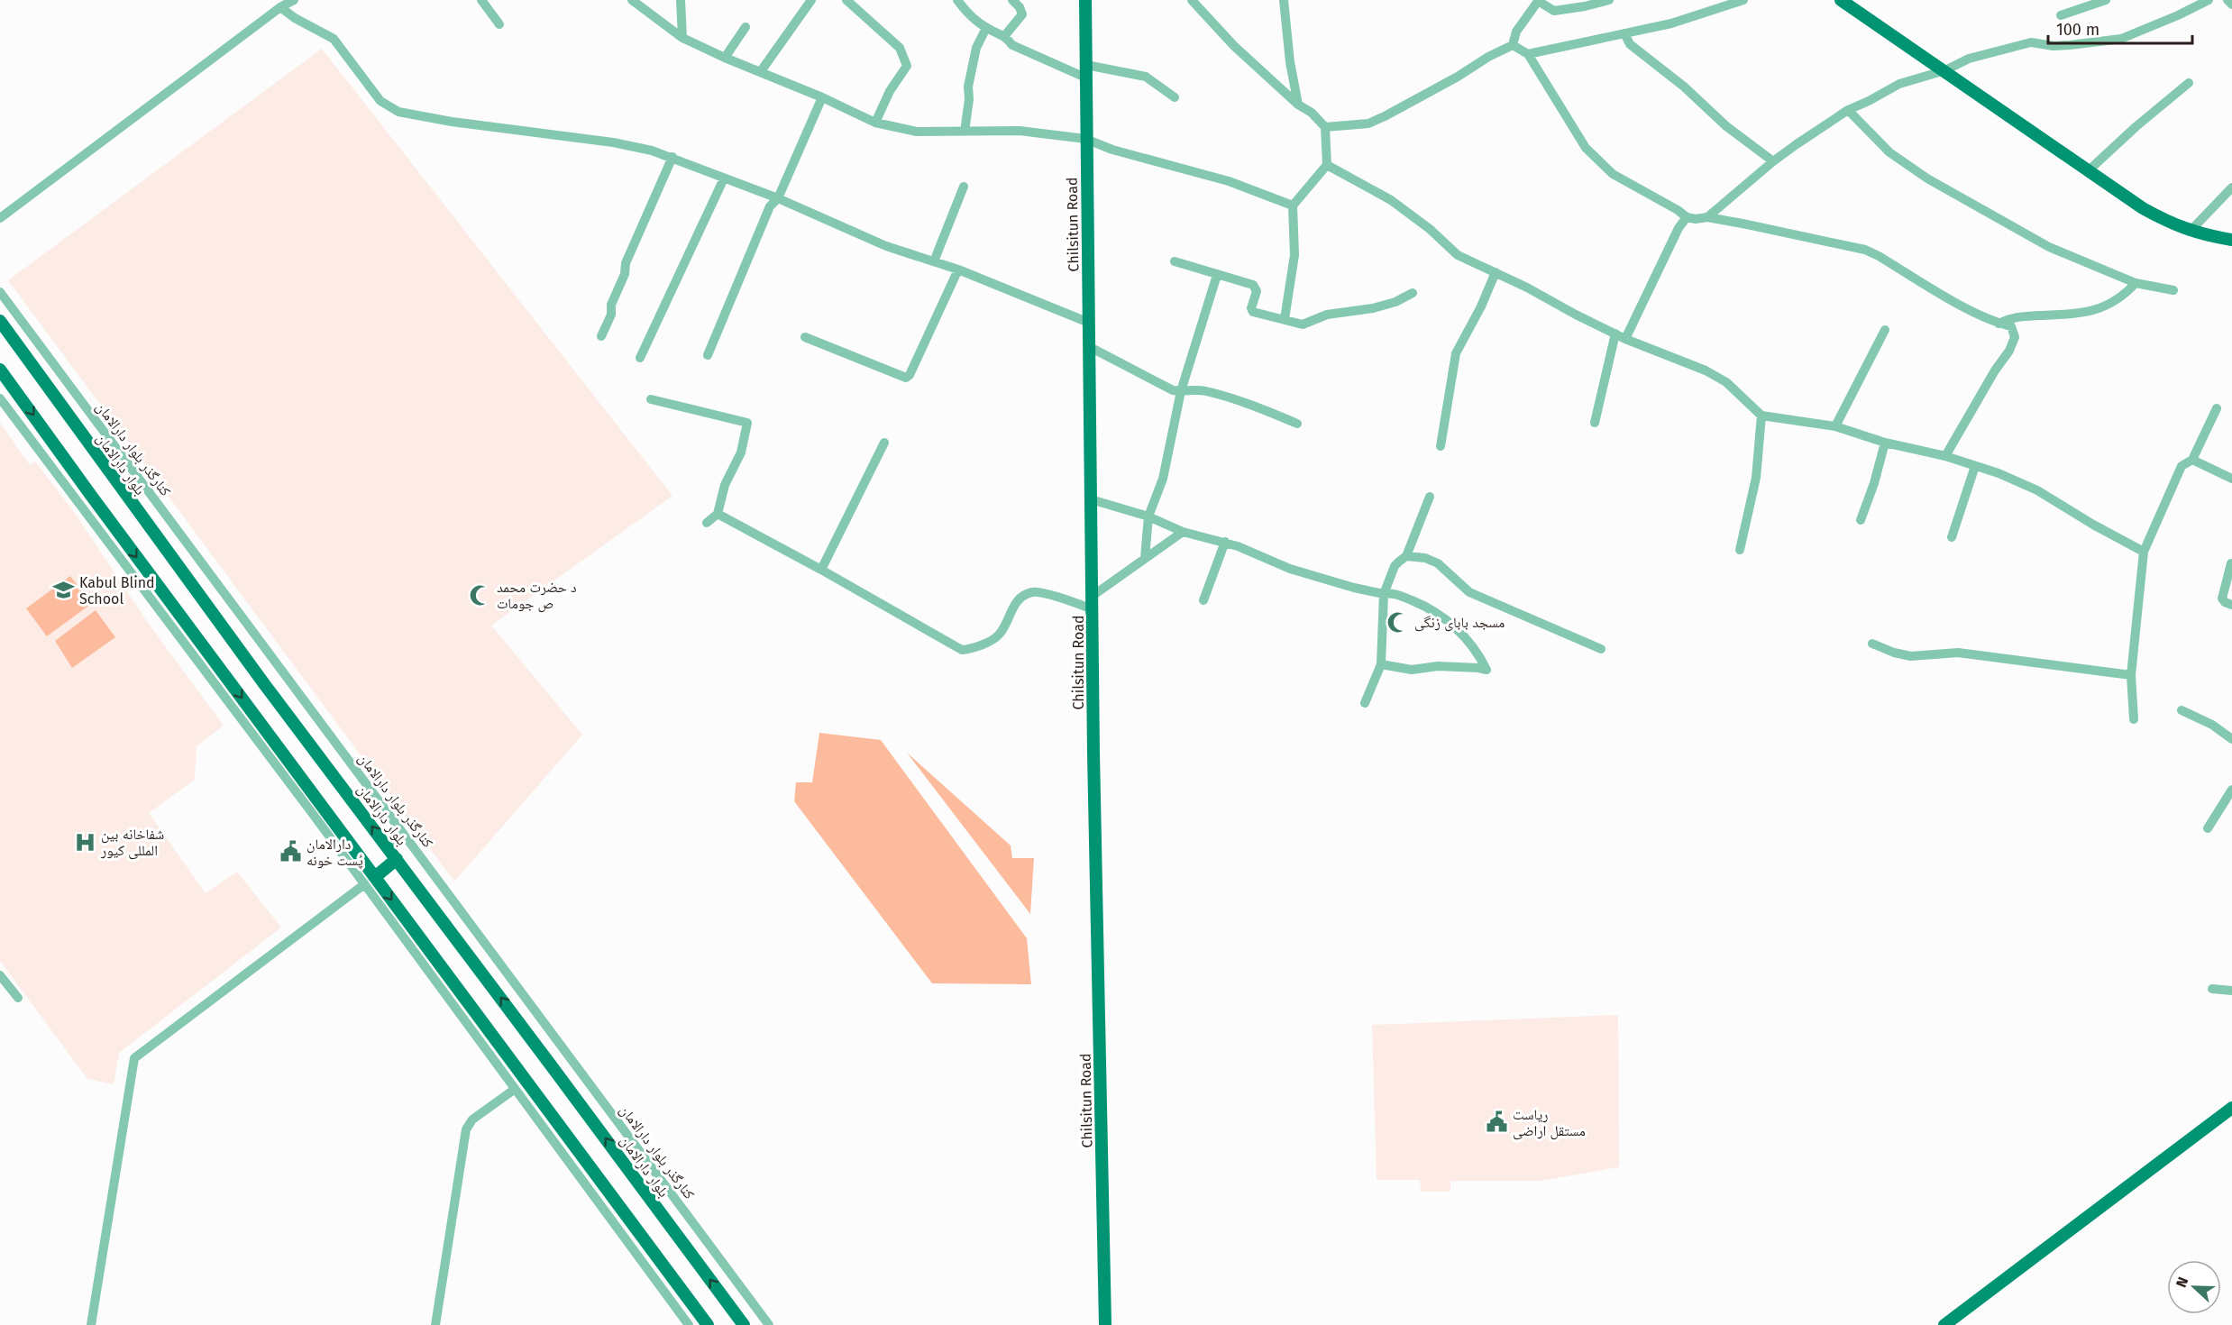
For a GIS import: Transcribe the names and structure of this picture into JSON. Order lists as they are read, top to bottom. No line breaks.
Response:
{"streets":{"main road":["Chilsitun Road","بلوار دارالامان"],"street":["کنارگذر بلوار دارالامان"]},"places":{"school or university":["Kabul Blind School"],"mosque":["د حضرت محمد ص جومات","مسجد بابای زنگی"],"hospital":["شفاخانه بین المللی کیور"],"public building":["دارالامان پُست خونه","ریاست مستقل اراضی"]},"scale_bar":"100 m","north":"left"}
